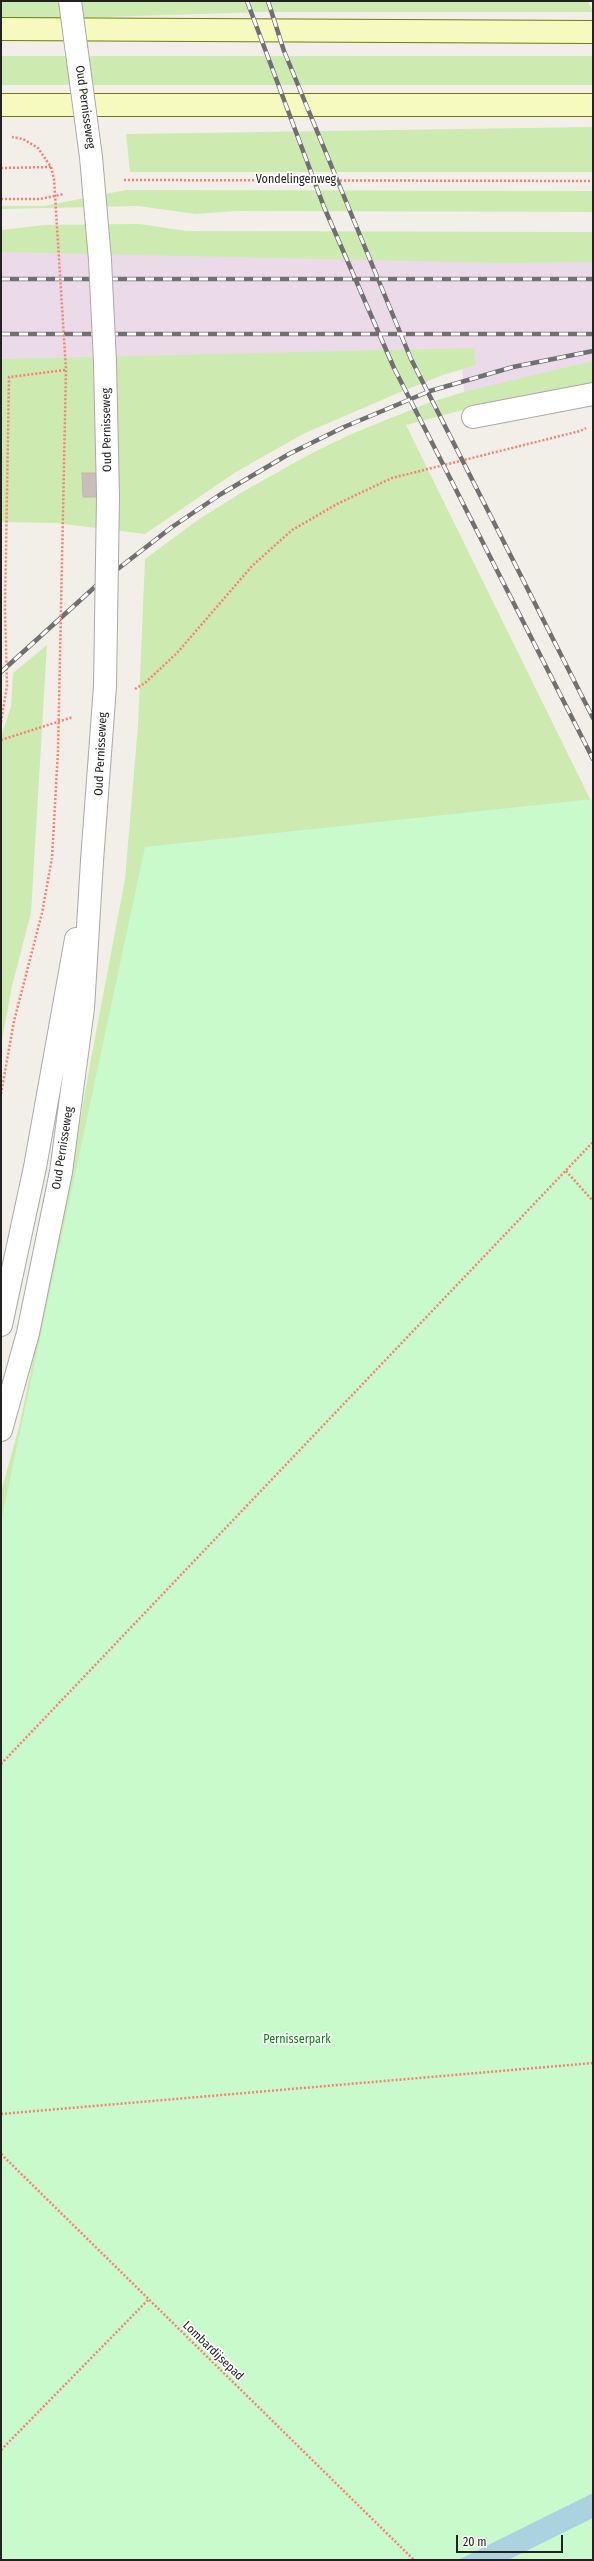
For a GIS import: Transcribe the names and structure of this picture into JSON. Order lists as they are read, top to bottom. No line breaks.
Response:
{"streets":{"street":["Oud Pernisseweg"],"path":["Vondelingenweg","Lombardijsepad"]},"parks":["Pernisserpark"],"scale_bar":"20 m"}
